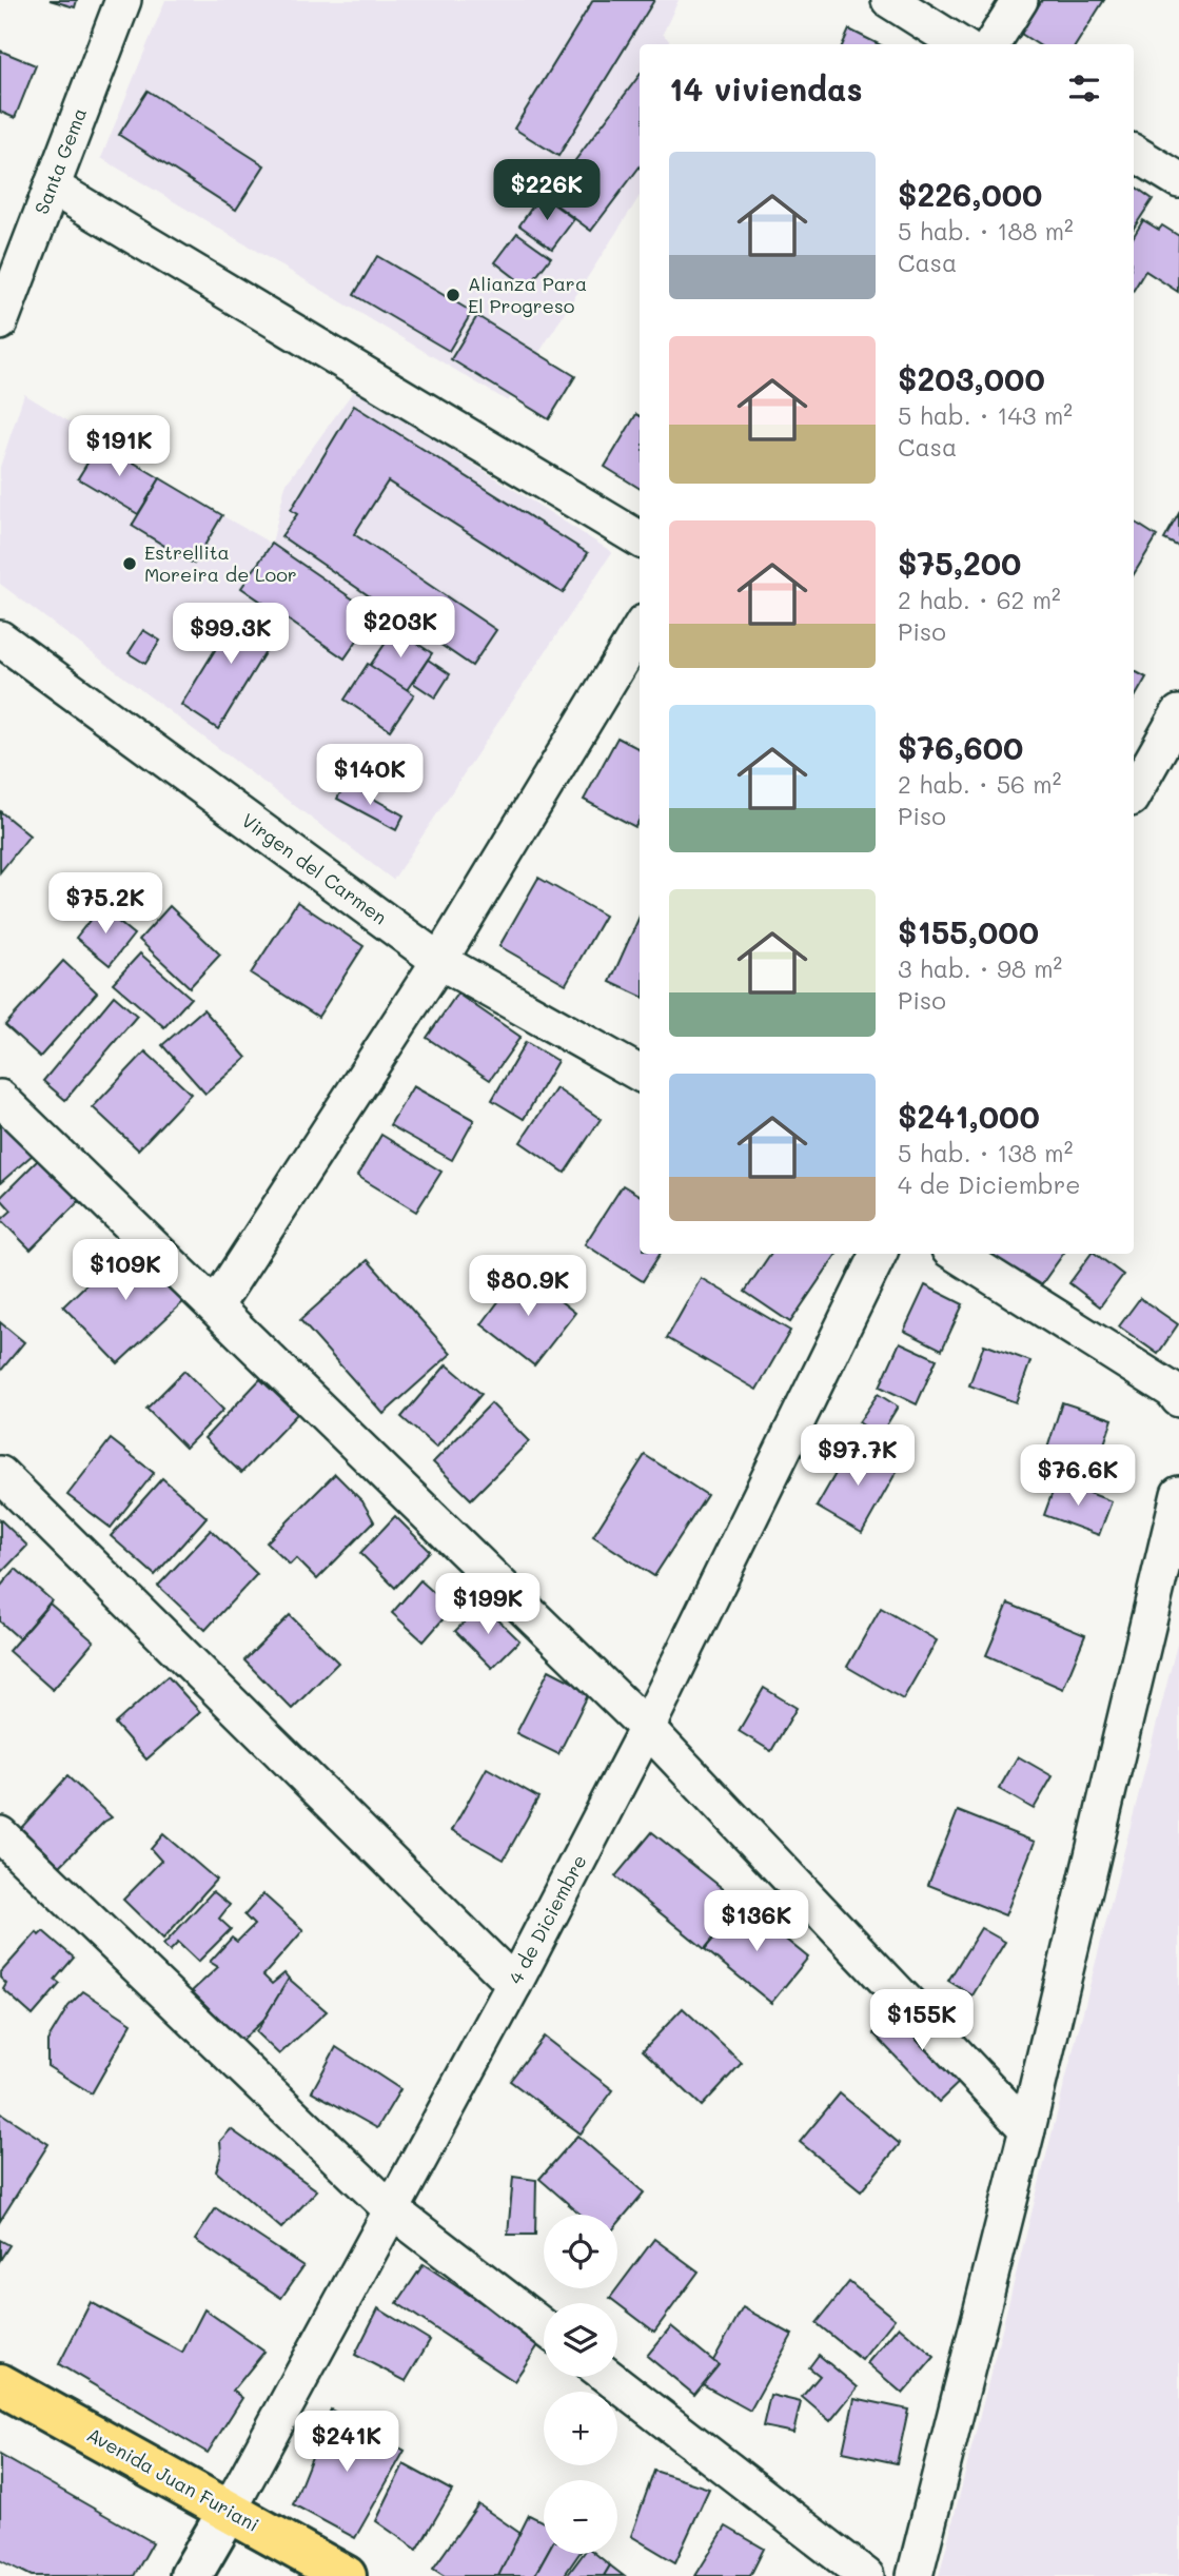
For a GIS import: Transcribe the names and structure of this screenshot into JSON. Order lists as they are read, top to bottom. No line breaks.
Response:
{"streets":{"main road":["Avenida Juan Furiani"],"street":["Santa Gema","Virgen del Carmen","4 de Diciembre"]},"crossings":[["4 de Diciembre","Avenida Juan Furiani"]],"places":["Alianza Para El Progreso","Estrellita Moreira de Loor"],"page":{"heading":"14 viviendas","list":[{"name":"$226,000","note":"5 hab. · 188 m² · Casa"},{"name":"$203,000","note":"5 hab. · 143 m² · Casa"},{"name":"$75,200","note":"2 hab. · 62 m² · Piso"},{"name":"$76,600","note":"2 hab. · 56 m² · Piso"},{"name":"$155,000","note":"3 hab. · 98 m² · Piso"},{"name":"$241,000","note":"5 hab. · 138 m² · 4 de Diciembre"}],"price":["$226K","$191K","$203K","$99.3K","$140K","$75.2K","$109K","$80.9K","$97.7K","$76.6K","$199K","$136K","$155K","$241K"],"map_buttons":["+","−"]}}
